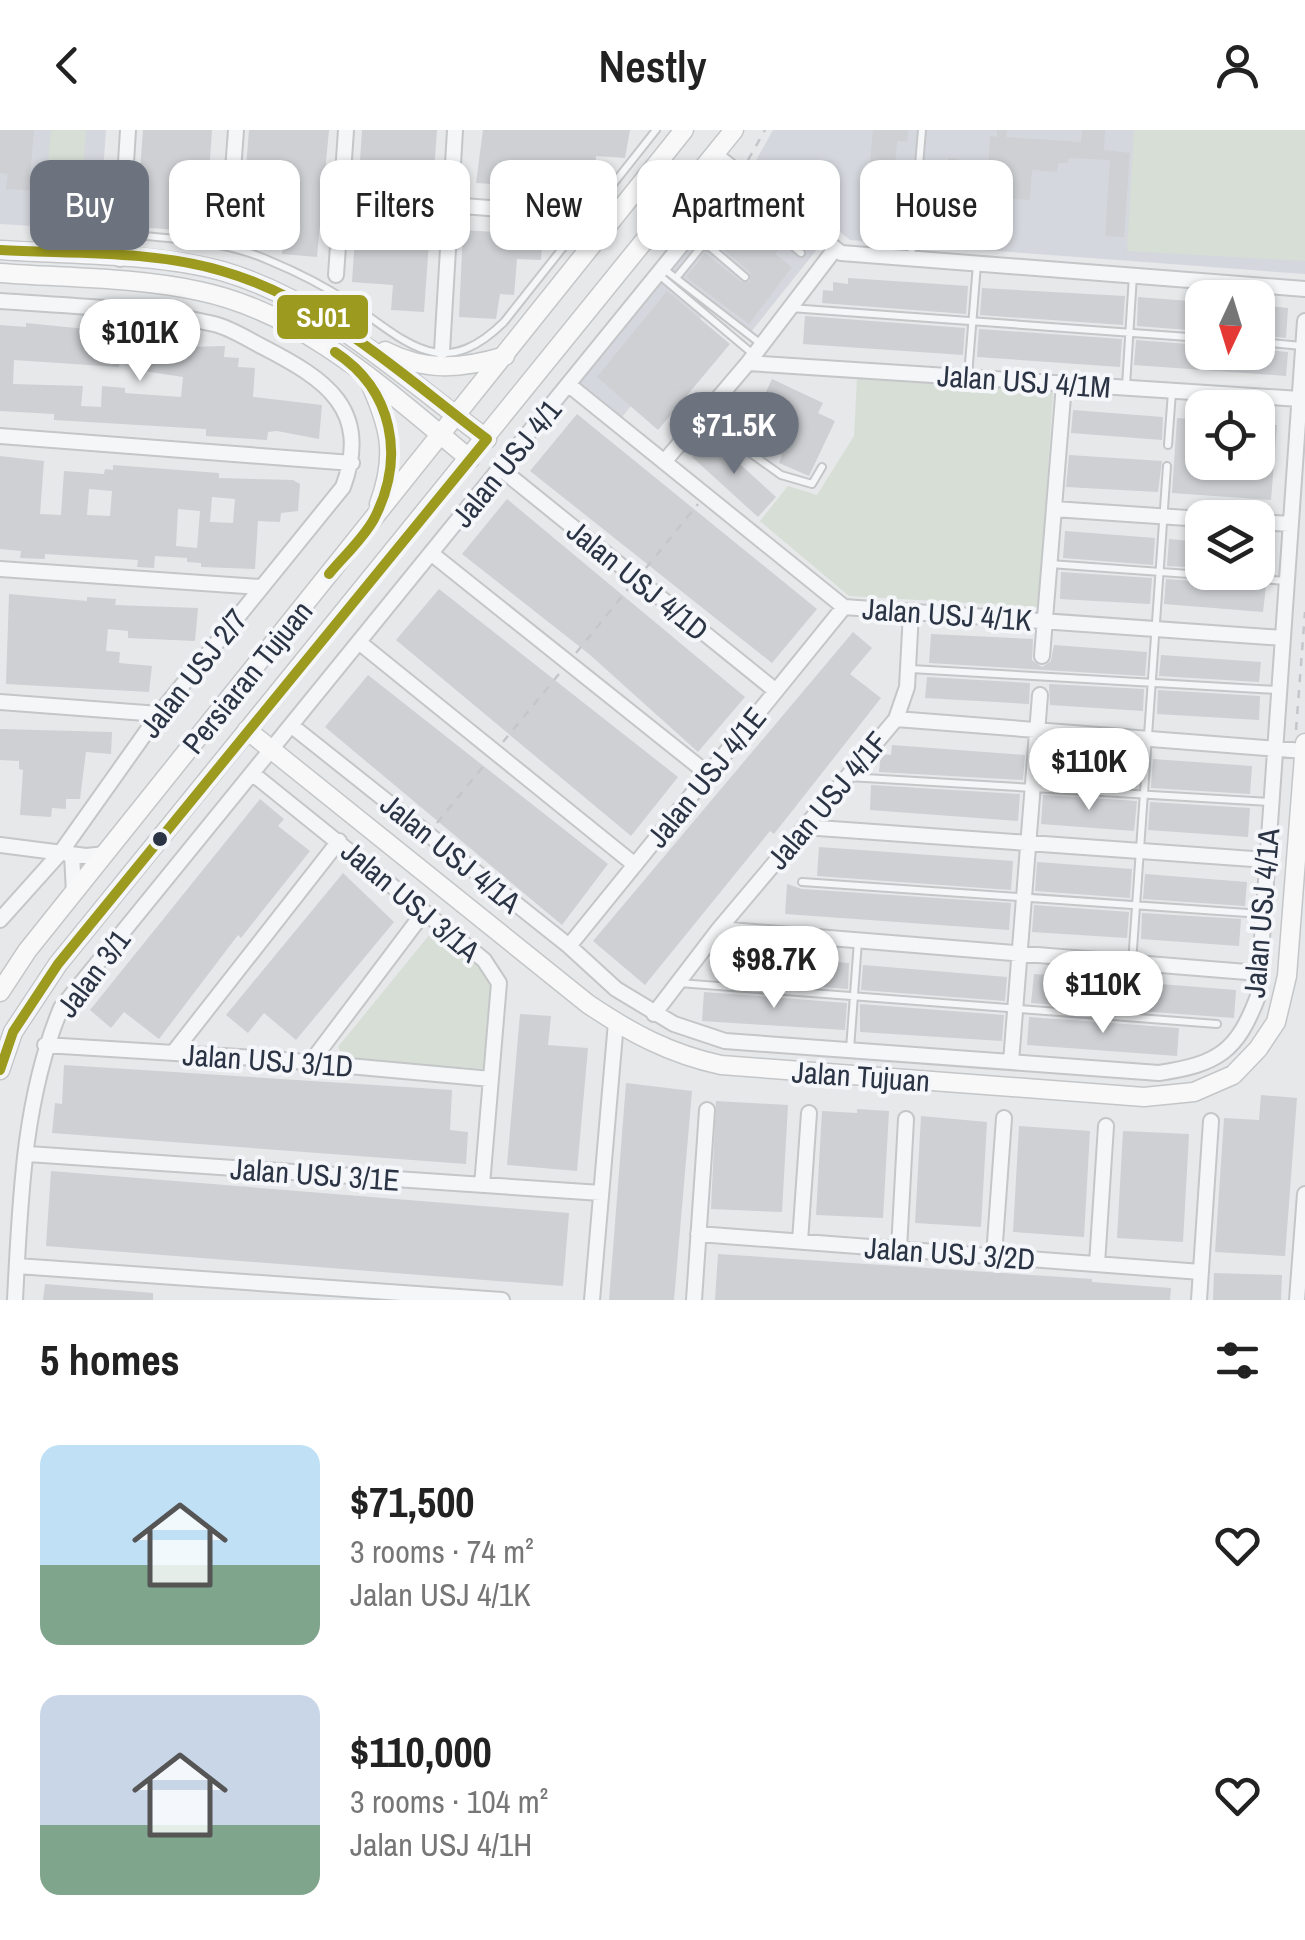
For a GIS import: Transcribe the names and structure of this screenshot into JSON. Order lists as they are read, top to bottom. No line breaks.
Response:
{"streets":{"main road":["Persiaran Tujuan","Jalan Tujuan"],"street":["Jalan USJ 4/1M","Jalan USJ 4/1","Jalan USJ 4/1D","Jalan USJ 4/1K","Jalan USJ 2/7","Jalan USJ 4/1E","Jalan USJ 4/1F","Jalan USJ 4/1A","Jalan USJ 3/1A","Jalan 3/1","Jalan USJ 3/1D","Jalan USJ 3/1E","Jalan USJ 3/2D"]},"crossings":[["Jalan USJ 4/1M","Jalan USJ 4/1A"],["Jalan USJ 4/1","Jalan USJ 4/1D"],["Jalan USJ 4/1","Jalan USJ 4/1K"],["Jalan USJ 4/1","Jalan USJ 4/1A"],["Jalan USJ 4/1","Jalan 3/1"],["Jalan USJ 4/1","Jalan Tujuan"],["Jalan USJ 4/1D","Jalan USJ 4/1E"],["Jalan USJ 4/1K","Jalan USJ 4/1E"],["Jalan USJ 4/1K","Jalan USJ 4/1F"],["Jalan USJ 4/1K","Jalan USJ 4/1A"],["Persiaran Tujuan","Jalan Tujuan"],["Jalan USJ 4/1E","Jalan USJ 4/1A"],["Jalan USJ 4/1F","Jalan USJ 4/1A"],["Jalan USJ 3/1A","Jalan 3/1"],["Jalan USJ 3/1A","Jalan USJ 3/1D"],["Jalan USJ 3/1A","Jalan USJ 3/1E"],["Jalan 3/1","Jalan USJ 3/1D"],["Jalan 3/1","Jalan Tujuan"],["Jalan 3/1","Jalan USJ 3/1E"]],"lines":["transit line SJ01"],"north":"bottom","page":{"header":"Nestly","chip":["Buy","Rent","Filters","New","Apartment","House"],"price":["$101K","$71.5K","$110K","$98.7K","$110K"],"heading":"5 homes","list":[{"name":"$71,500","note":"3 rooms · 74 m² · Jalan USJ 4/1K"},{"name":"$110,000","note":"3 rooms · 104 m² · Jalan USJ 4/1H"}]}}
